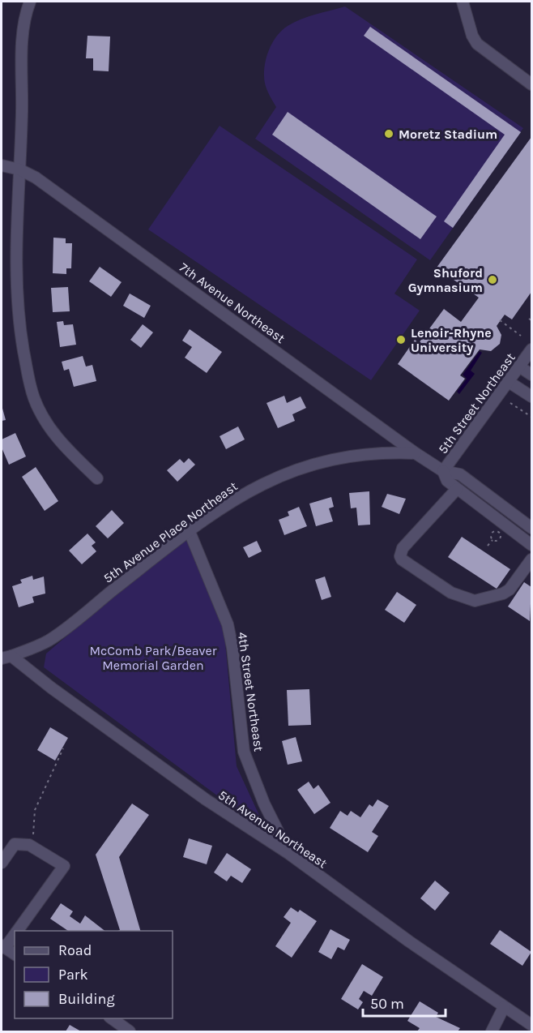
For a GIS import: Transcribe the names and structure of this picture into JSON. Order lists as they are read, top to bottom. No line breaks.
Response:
{"streets":{"street":["7th Avenue Northeast","5th Street Northeast","5th Avenue Place Northeast","4th Street Northeast","5th Avenue Northeast"]},"crossings":[["7th Avenue Northeast","5th Street Northeast"],["7th Avenue Northeast","5th Avenue Place Northeast"],["5th Avenue Place Northeast","4th Street Northeast"],["5th Avenue Place Northeast","5th Avenue Northeast"],["4th Street Northeast","5th Avenue Northeast"]],"parks":["McComb Park/Beaver Memorial Garden"],"places":["Moretz Stadium","Shuford Gymnasium","Lenoir-Rhyne University"],"legend":["Road","Park","Building"],"scale_bar":"50 m"}
